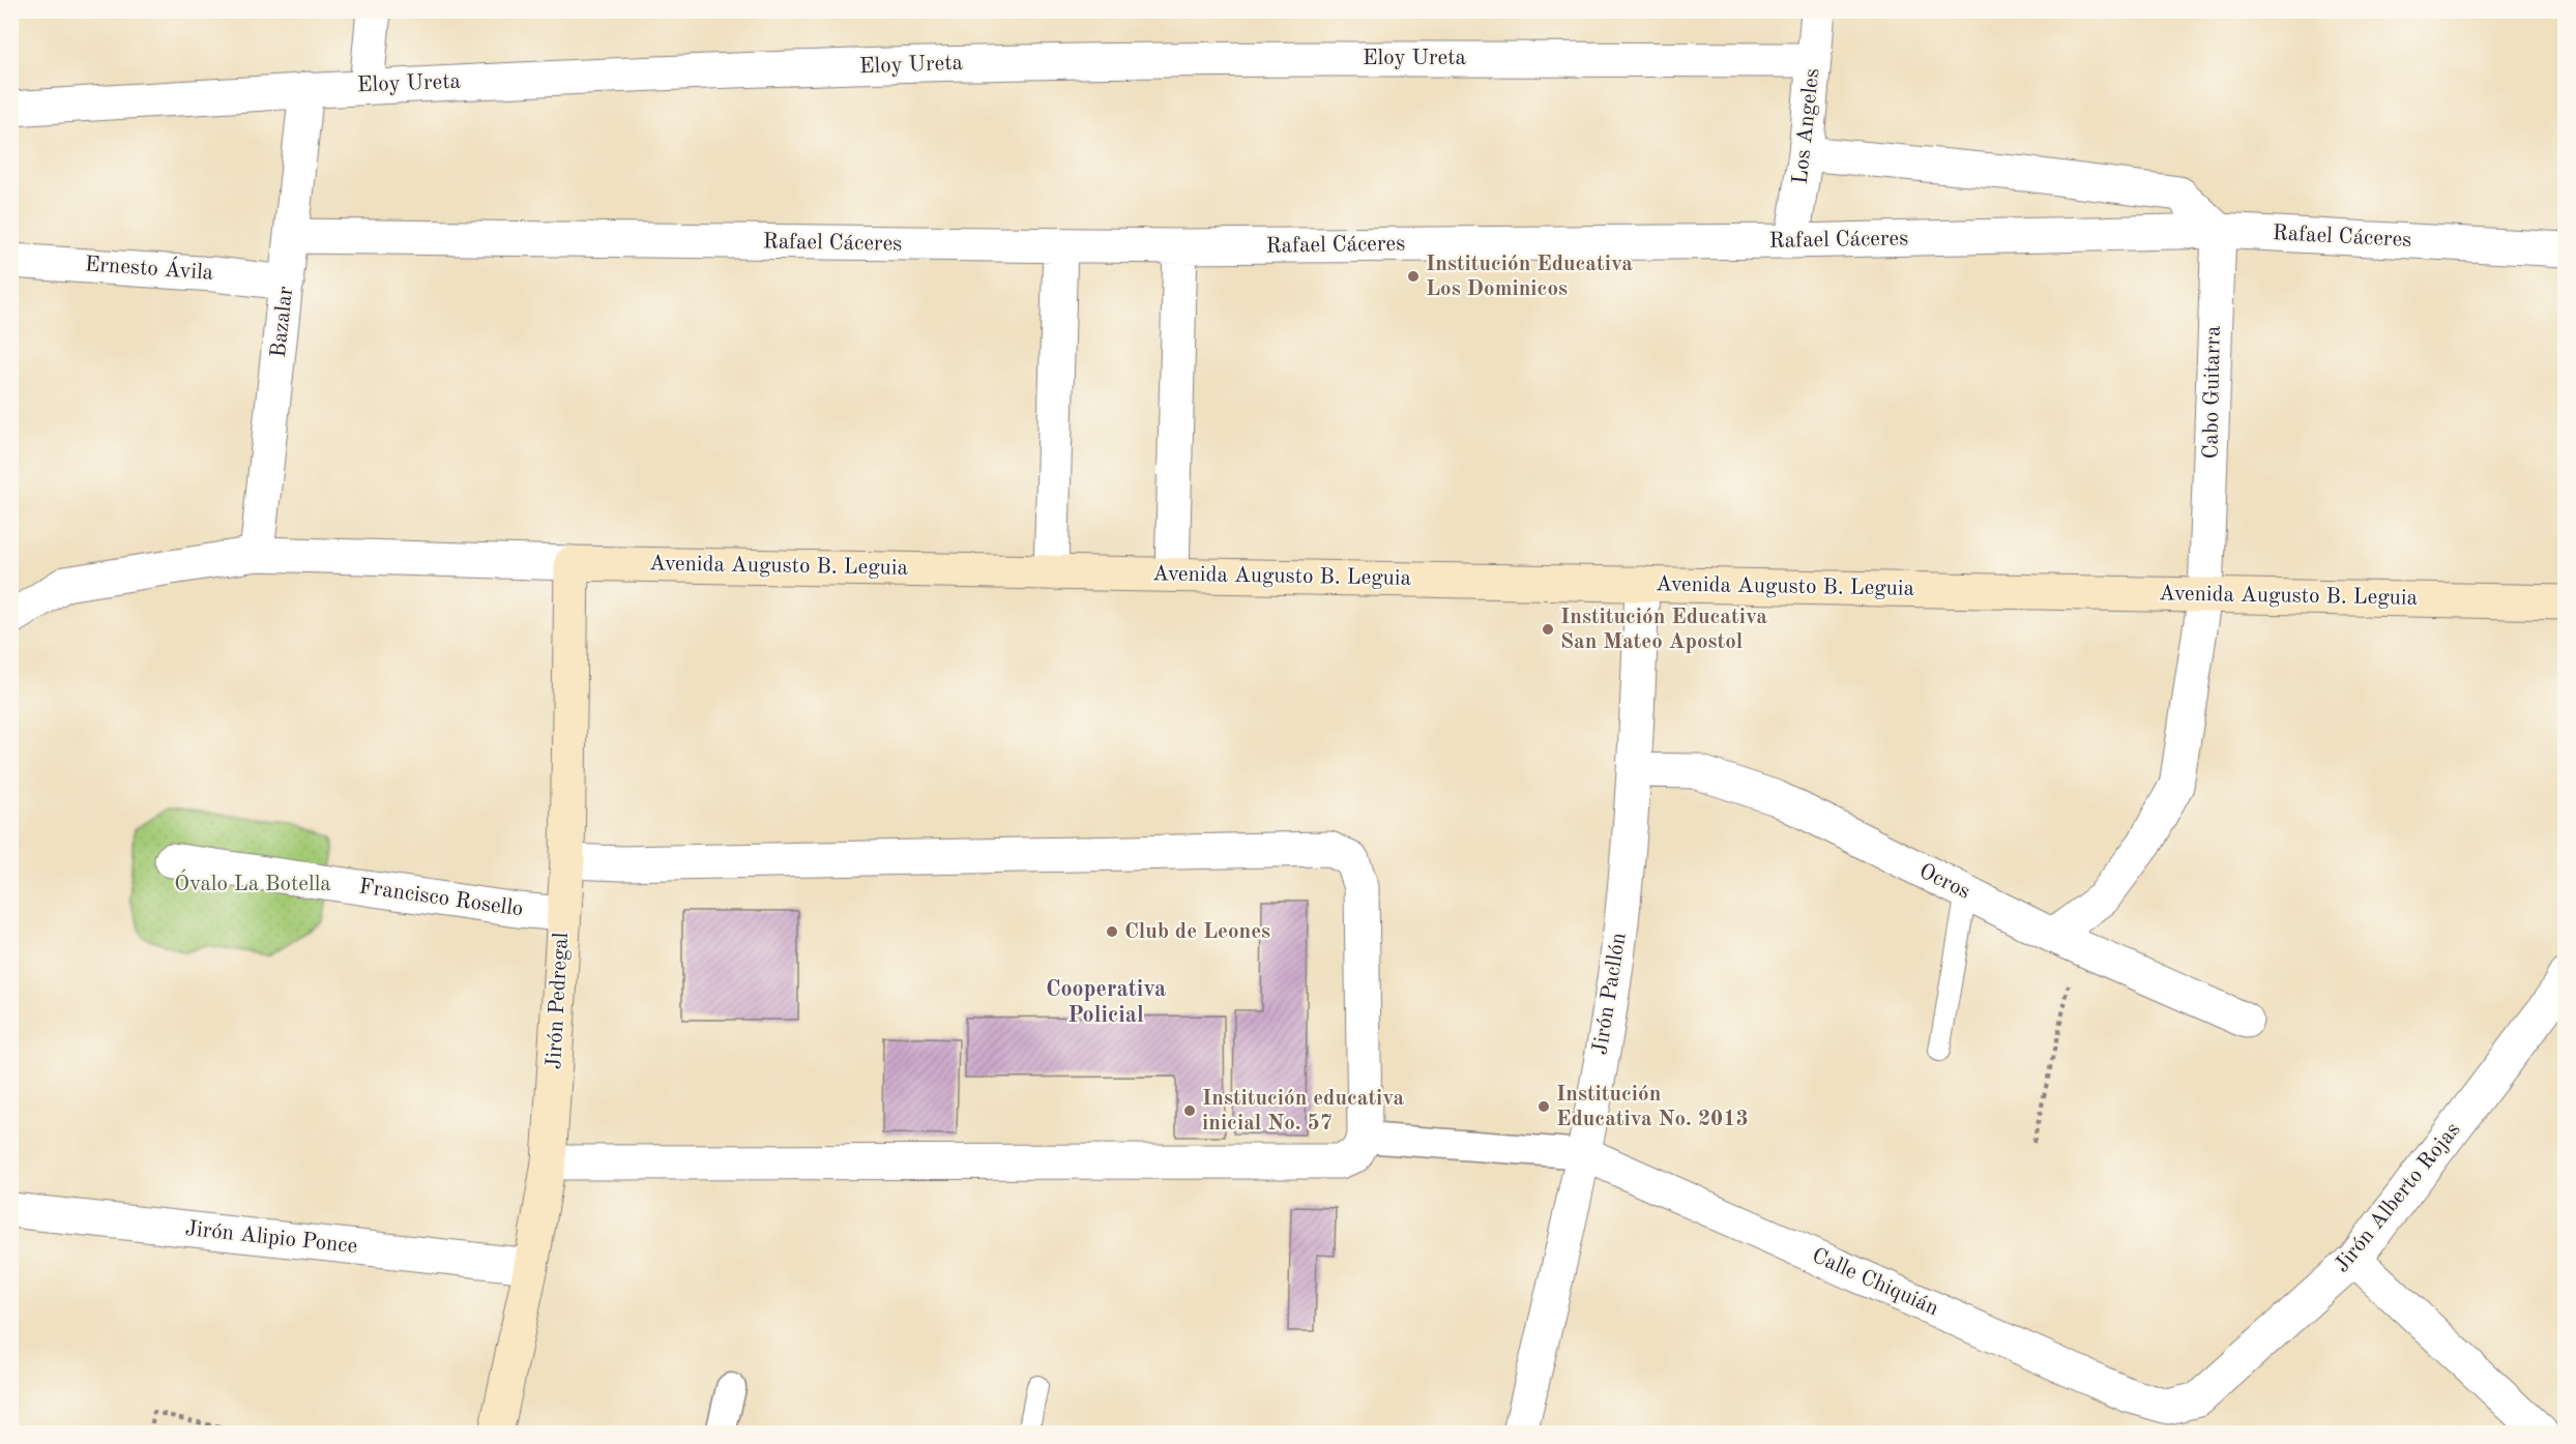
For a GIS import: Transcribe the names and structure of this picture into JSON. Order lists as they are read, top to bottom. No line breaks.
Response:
{"streets":{"main road":["Avenida Augusto B. Leguia","Jirón Pedregal"],"street":["Eloy Ureta","Los Angeles","Rafael Cáceres","Ernesto Ávila","Bazalar","Cabo Guitarra","Ocros","Francisco Rosello","Jirón Pacllón","Jirón Alberto Rojas","Jirón Alipio Ponce","Calle Chiquián"]},"crossings":[["Eloy Ureta","Los Angeles"],["Eloy Ureta","Bazalar"],["Los Angeles","Rafael Cáceres"],["Rafael Cáceres","Bazalar"],["Rafael Cáceres","Cabo Guitarra"],["Ernesto Ávila","Bazalar"],["Bazalar","Avenida Augusto B. Leguia"],["Cabo Guitarra","Avenida Augusto B. Leguia"],["Cabo Guitarra","Ocros"],["Avenida Augusto B. Leguia","Jirón Pacllón"],["Avenida Augusto B. Leguia","Jirón Pedregal"],["Ocros","Jirón Pacllón"],["Francisco Rosello","Jirón Pedregal"],["Jirón Pacllón","Calle Chiquián"],["Jirón Pedregal","Jirón Alipio Ponce"],["Jirón Alberto Rojas","Calle Chiquián"]],"districts":["Cooperativa Policial"],"parks":["Óvalo La Botella"],"places":["Institución Educativa Los Dominicos","Institución Educativa San Mateo Apostol","Club de Leones","Institución Educativa No. 2013","Institución educativa inicial No. 57"]}
